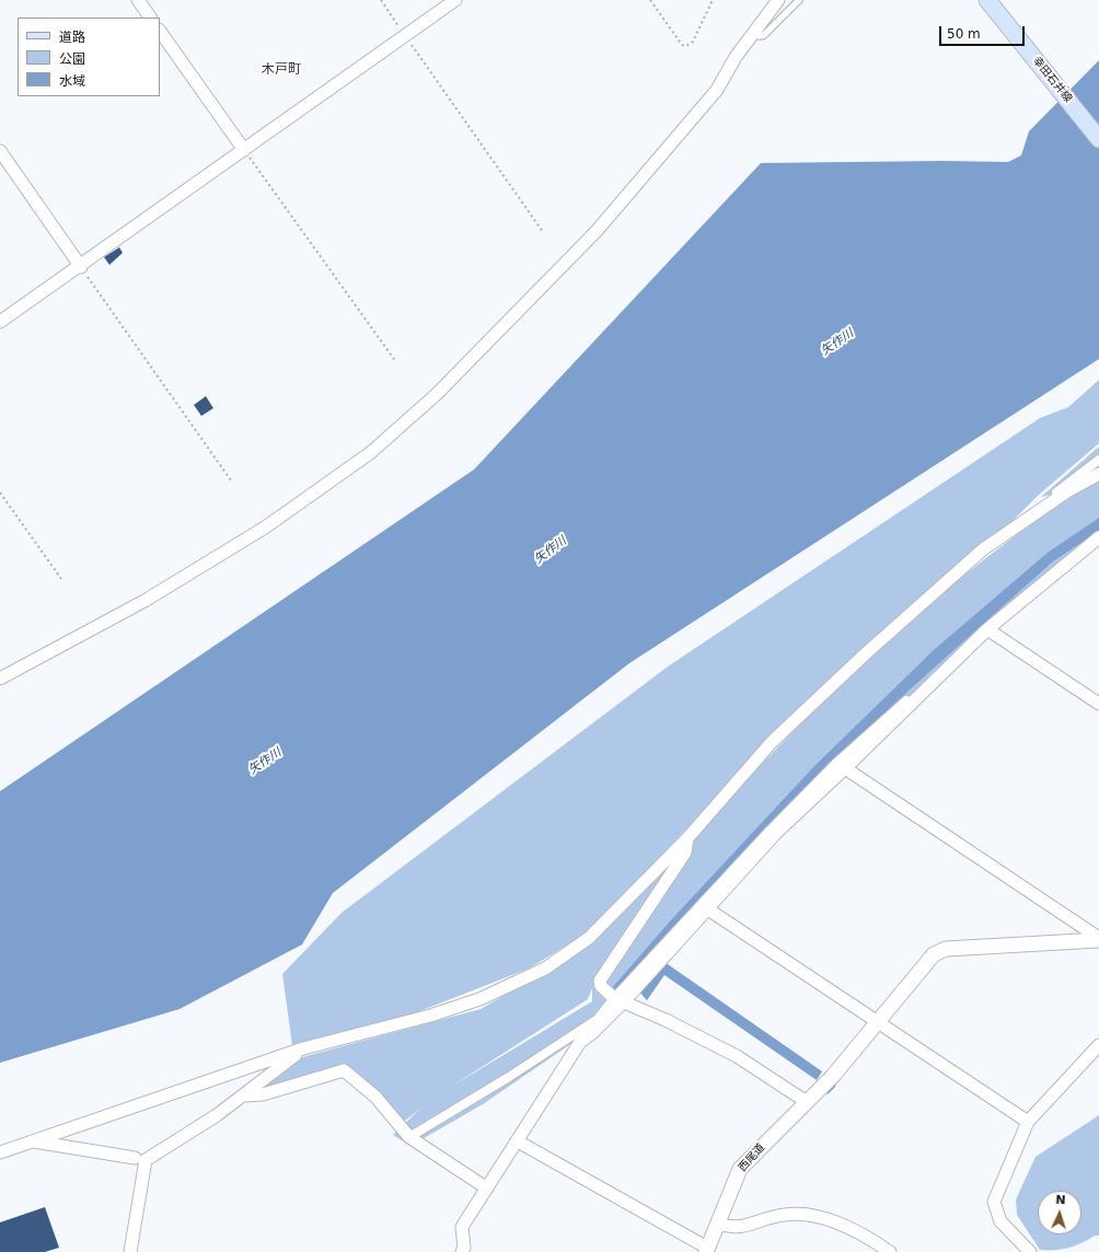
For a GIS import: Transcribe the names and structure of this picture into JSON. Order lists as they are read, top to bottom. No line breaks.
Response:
{"streets":{"main road":["幸田石井線"],"street":["西尾道"]},"districts":["木戸町"],"water":["矢作川"],"legend":["道路","公園","水域"],"scale_bar":"50 m","north":"top"}
